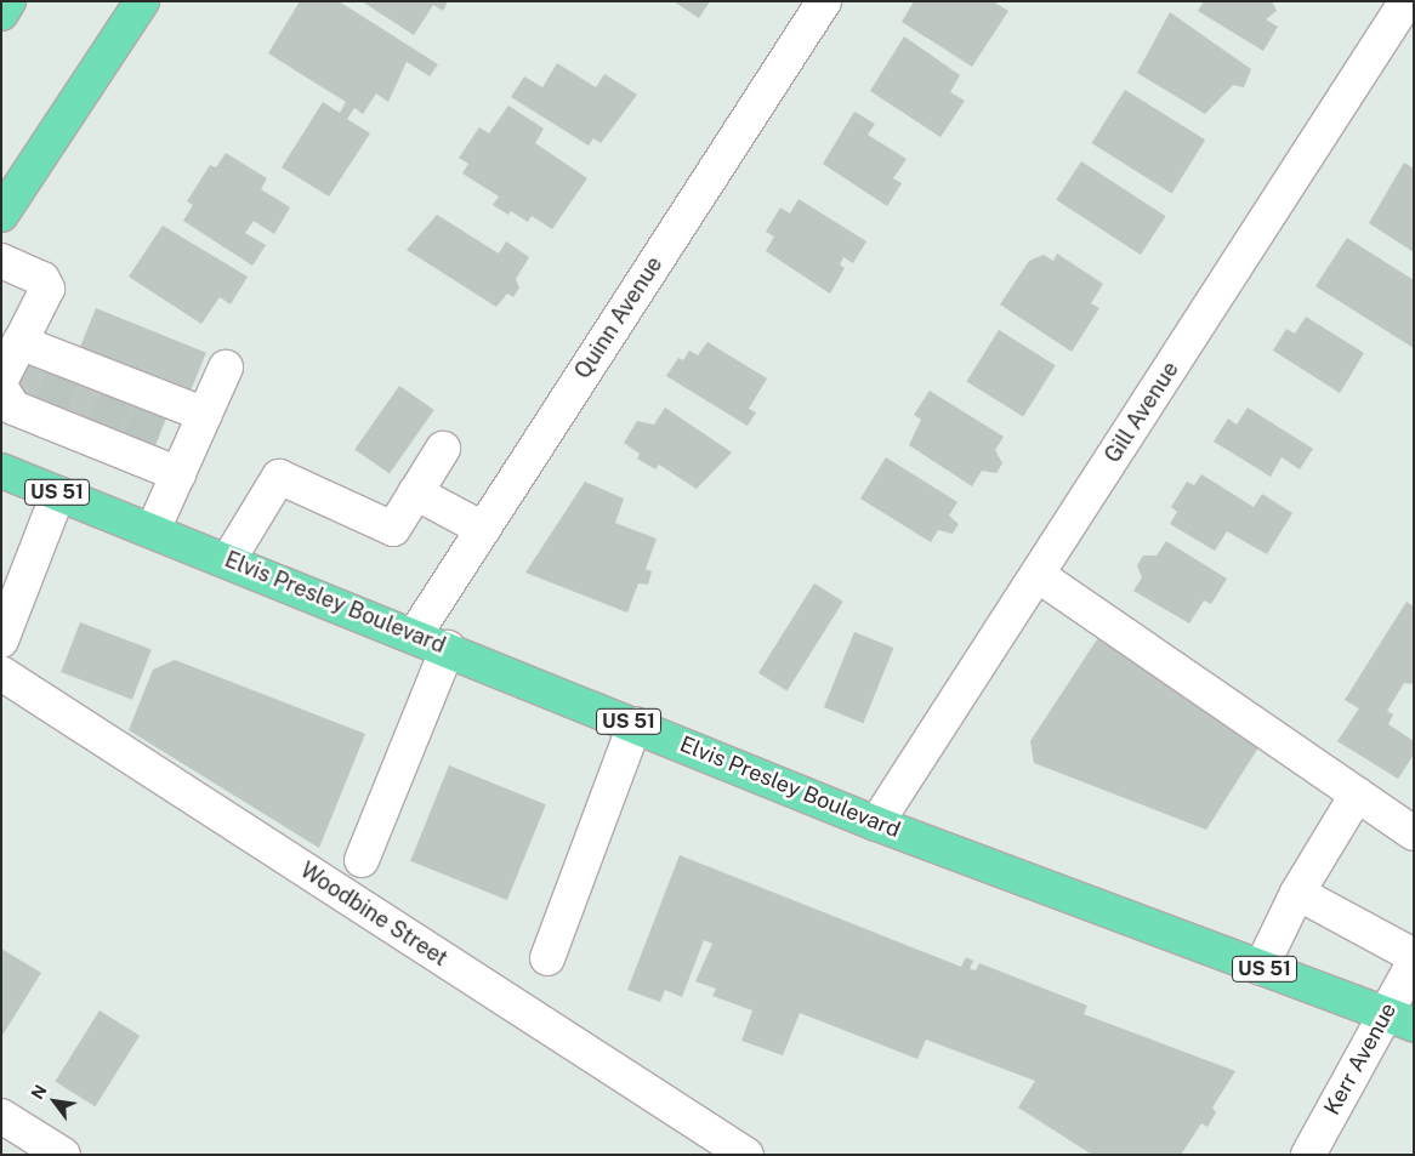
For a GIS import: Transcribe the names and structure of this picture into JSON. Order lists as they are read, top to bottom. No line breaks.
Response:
{"streets":{"main road":["US 51","Elvis Presley Boulevard"],"street":["Quinn Avenue","Gill Avenue","Woodbine Street","Kerr Avenue"]},"crossings":[["Quinn Avenue","Elvis Presley Boulevard"],["Gill Avenue","Elvis Presley Boulevard"],["Elvis Presley Boulevard","Kerr Avenue"]],"north":"top left"}
